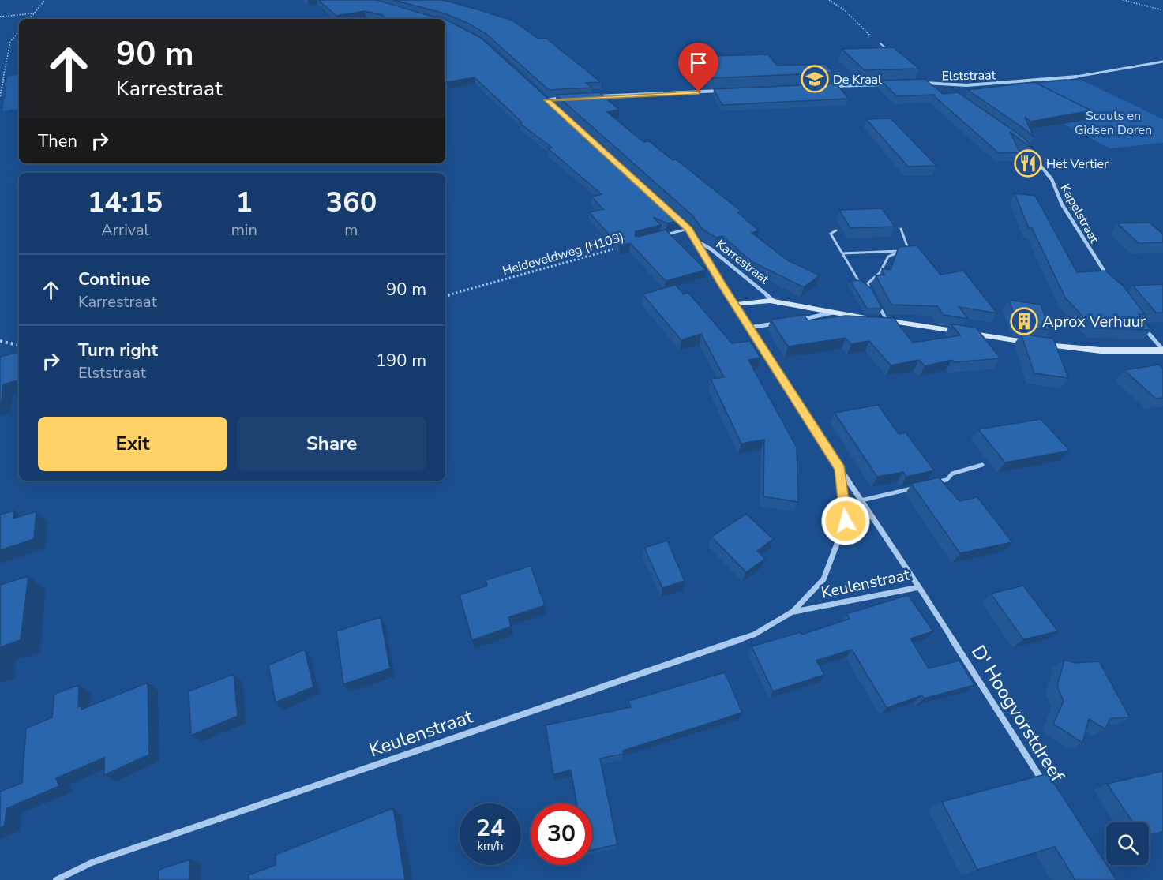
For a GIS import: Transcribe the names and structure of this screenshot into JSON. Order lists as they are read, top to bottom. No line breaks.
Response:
{"streets":{"street":["Elststraat","Kapelstraat","Karrestraat","Keulenstraat","D' Hoogvorstdreef"],"path":["Heideveldweg (H103)"]},"crossings":[["Karrestraat","Keulenstraat"],["Keulenstraat","D' Hoogvorstdreef"]],"parks":["Scouts en Gidsen Doren"],"places":{"school or university":["De Kraal"],"restaurant":["Het Vertier"],"building":["Aprox Verhuur"]},"page":{"turn":["90 m","Karrestraat"],"then":"Then","eta":["14:15","Arrival","1","min","360","m"],"list":[{"name":"Continue","note":"Karrestraat","value":"90 m"},{"name":"Turn right","note":"Elststraat","value":"190 m"}],"buttons":["Exit","Share"],"speed":"24 km/h","limit":"30"}}
